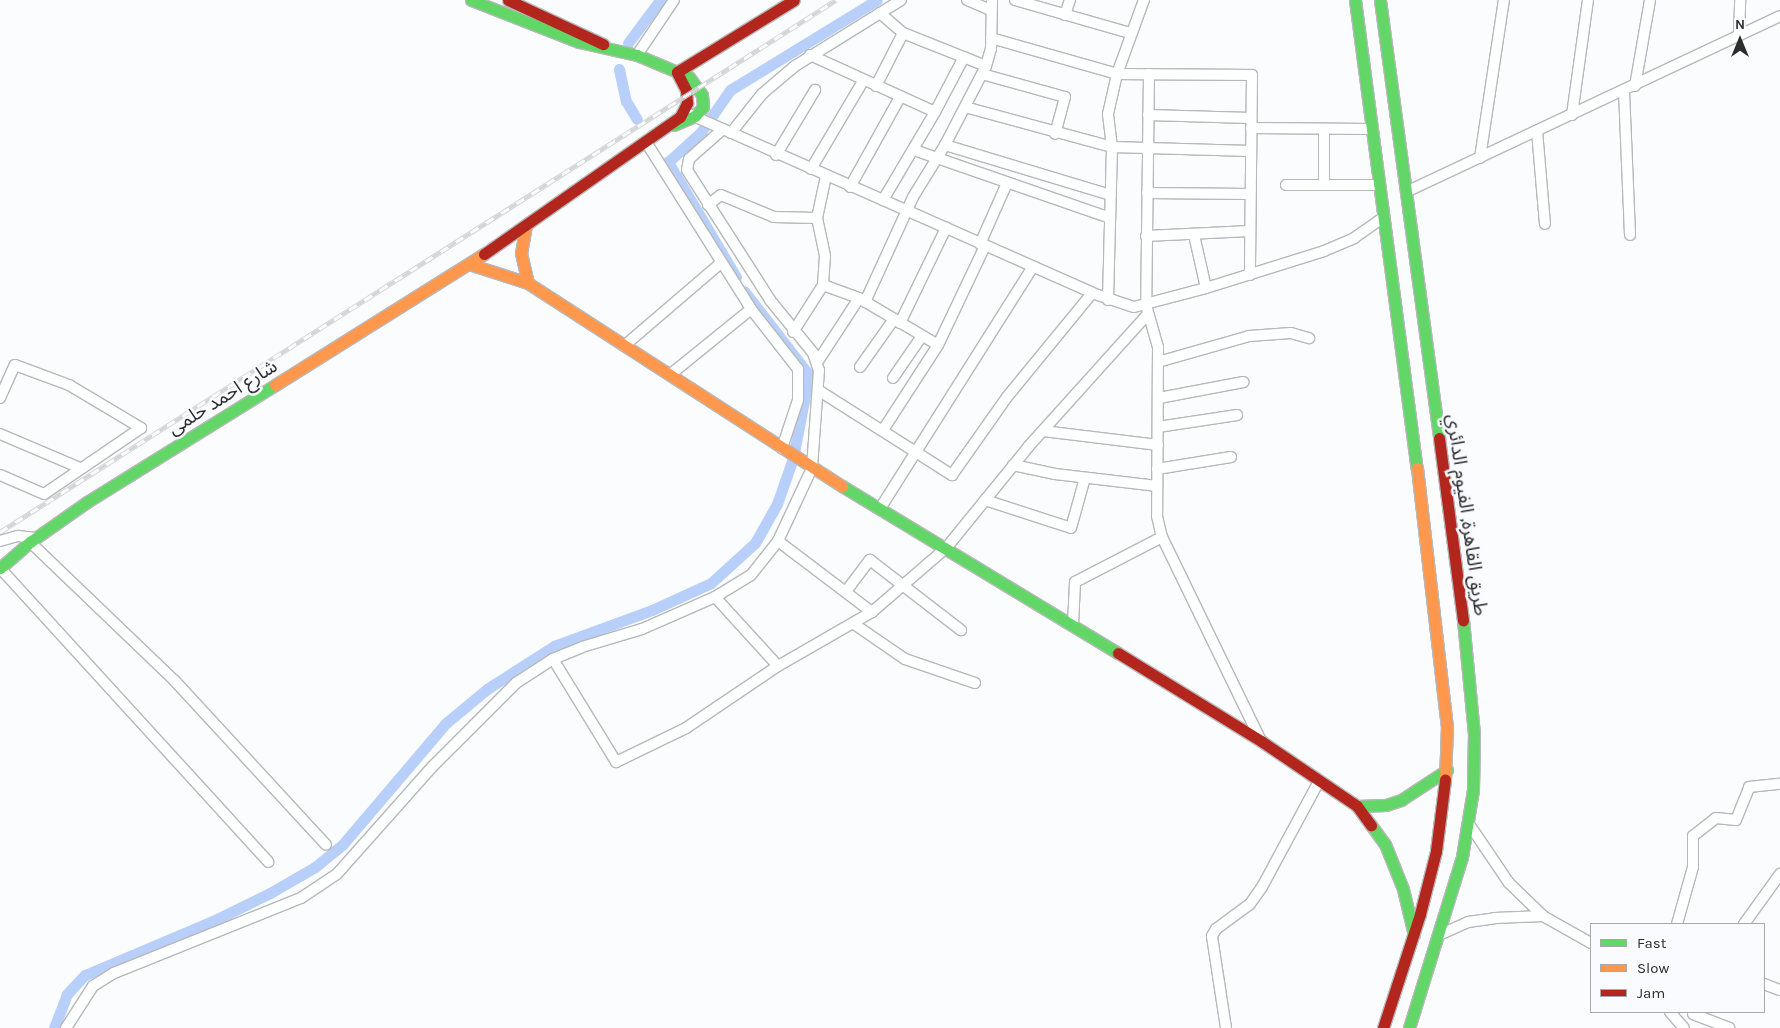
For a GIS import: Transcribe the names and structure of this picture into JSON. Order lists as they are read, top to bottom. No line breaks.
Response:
{"streets":{"main road":["شارع احمد حلمى","طريق القاهرة, الفيوم الدائري"]},"legend":["Fast","Slow","Jam"],"north":"top"}
